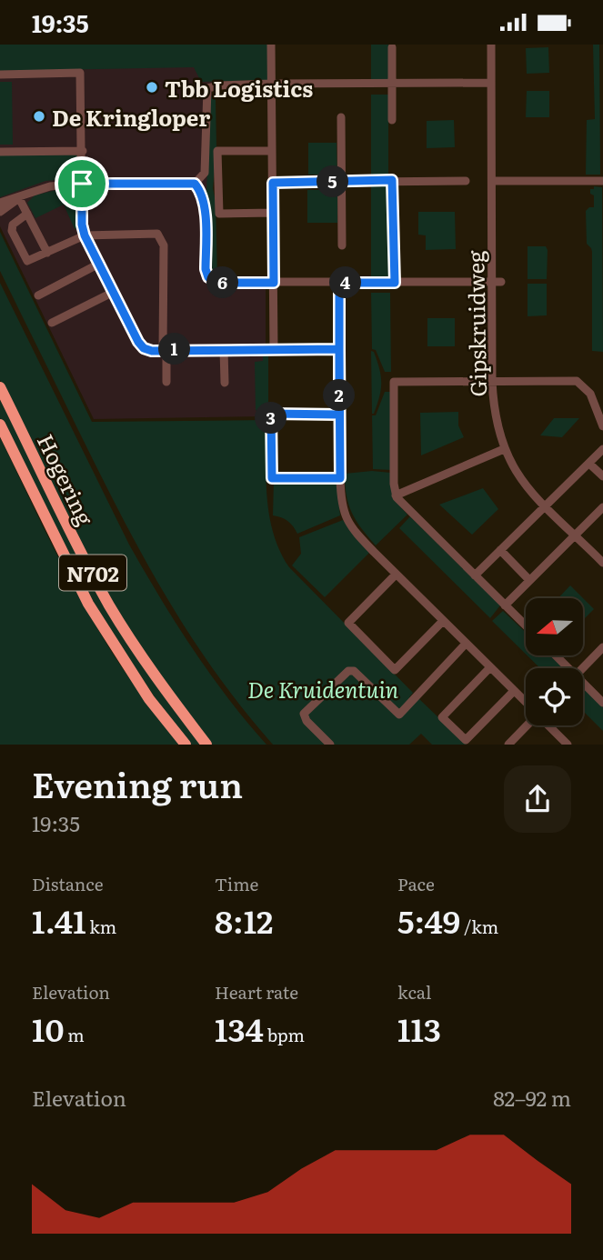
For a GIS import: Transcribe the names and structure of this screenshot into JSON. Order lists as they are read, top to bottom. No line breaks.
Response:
{"streets":{"highway":["Hogering","N702"],"street":["Gipskruidweg"]},"parks":["De Kruidentuin"],"places":["Tbb Logistics","De Kringloper"],"north":"left","page":{"status":"19:35","pins":["5","4","6","1","2","3"],"heading":["Evening run","19:35"],"stats":[["Distance","1.41 km"],["Time","8:12"],["Pace","5:49 /km"],["Elevation","10 m"],["Heart rate","134 bpm"],["kcal","113"]],"chart":["Elevation","82–92 m"]}}
